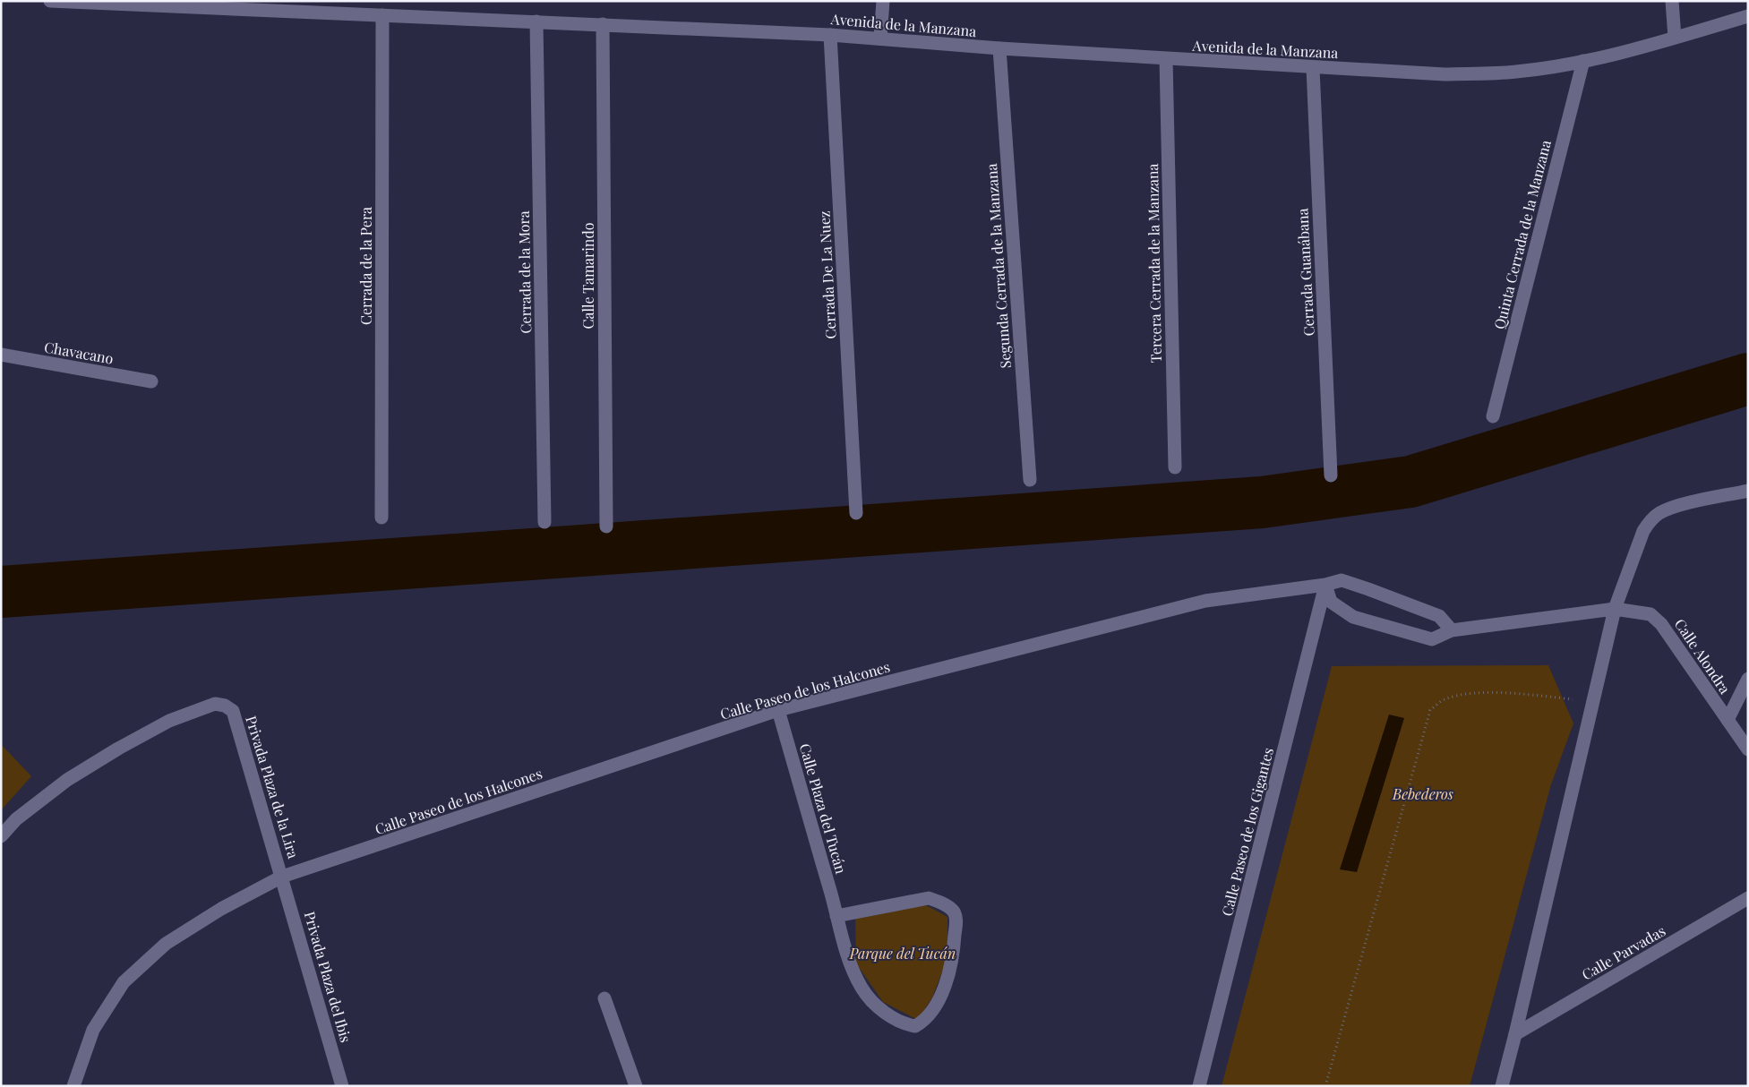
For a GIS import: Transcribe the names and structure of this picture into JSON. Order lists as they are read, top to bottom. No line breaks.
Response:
{"streets":{"street":["Avenida de la Manzana","Quinta Cerrada de la Manzana","Tercera Cerrada de la Manzana","Cerrada de la Pera","Segunda Cerrada de la Manzana","Cerrada de la Mora","Cerrada Guanábana","Cerrada De La Nuez","Calle Tamarindo","Chavacano","Calle Alondra","Calle Paseo de los Halcones","Privada Plaza de la Lira","Calle Plaza del Tucán","Calle Paseo de los Gigantes","Calle Parvadas","Privada Plaza del Ibis"]},"crossings":[["Avenida de la Manzana","Quinta Cerrada de la Manzana"],["Avenida de la Manzana","Tercera Cerrada de la Manzana"],["Avenida de la Manzana","Cerrada de la Pera"],["Avenida de la Manzana","Segunda Cerrada de la Manzana"],["Avenida de la Manzana","Cerrada de la Mora"],["Avenida de la Manzana","Cerrada Guanábana"],["Avenida de la Manzana","Cerrada De La Nuez"],["Avenida de la Manzana","Calle Tamarindo"],["Calle Paseo de los Halcones","Privada Plaza de la Lira"],["Calle Paseo de los Halcones","Calle Plaza del Tucán"],["Calle Paseo de los Halcones","Calle Paseo de los Gigantes"],["Calle Paseo de los Halcones","Privada Plaza del Ibis"],["Privada Plaza de la Lira","Privada Plaza del Ibis"]],"parks":["Bebederos","Parque del Tucán"]}
